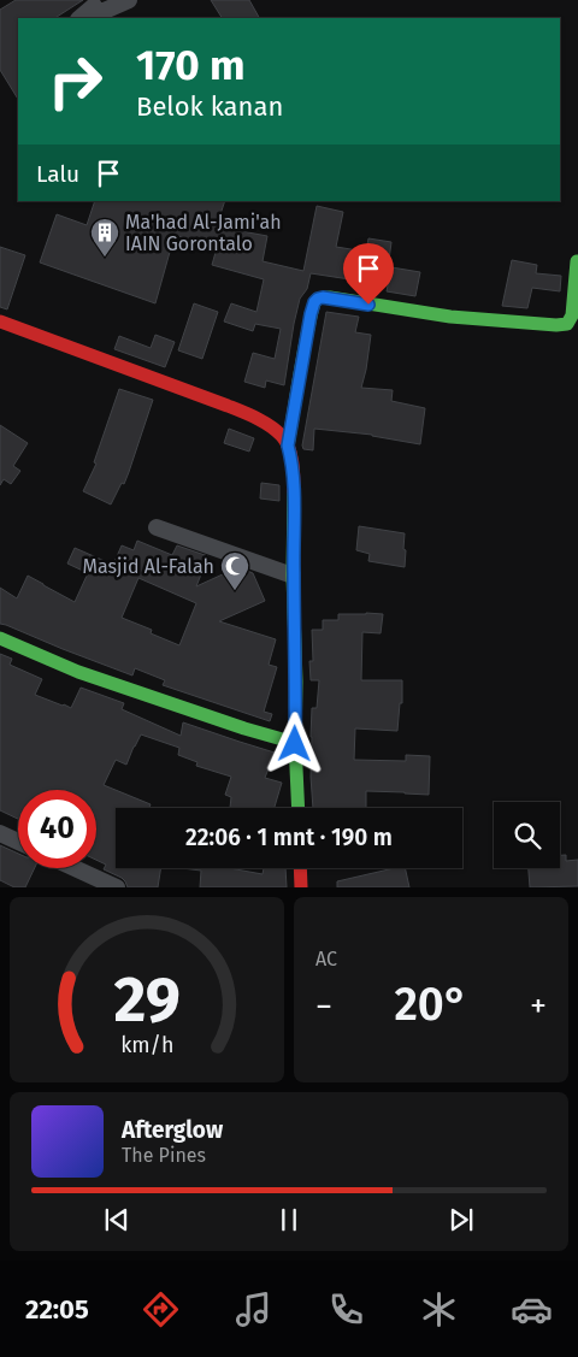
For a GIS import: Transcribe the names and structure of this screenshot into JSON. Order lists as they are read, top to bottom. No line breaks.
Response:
{"places":{"building":["Ma'had Al-Jami'ah IAIN Gorontalo"],"mosque":["Masjid Al-Falah"]},"page":{"turn":["170 m","Belok kanan"],"then":"Lalu","limit":"40","trip":"22:06 · 1 mnt · 190 m","tile":"AC","heat":["−","20°","+"],"song":["Afterglow","The Pines"],"tabs":"22:05","gauge":["29","km/h"]}}
